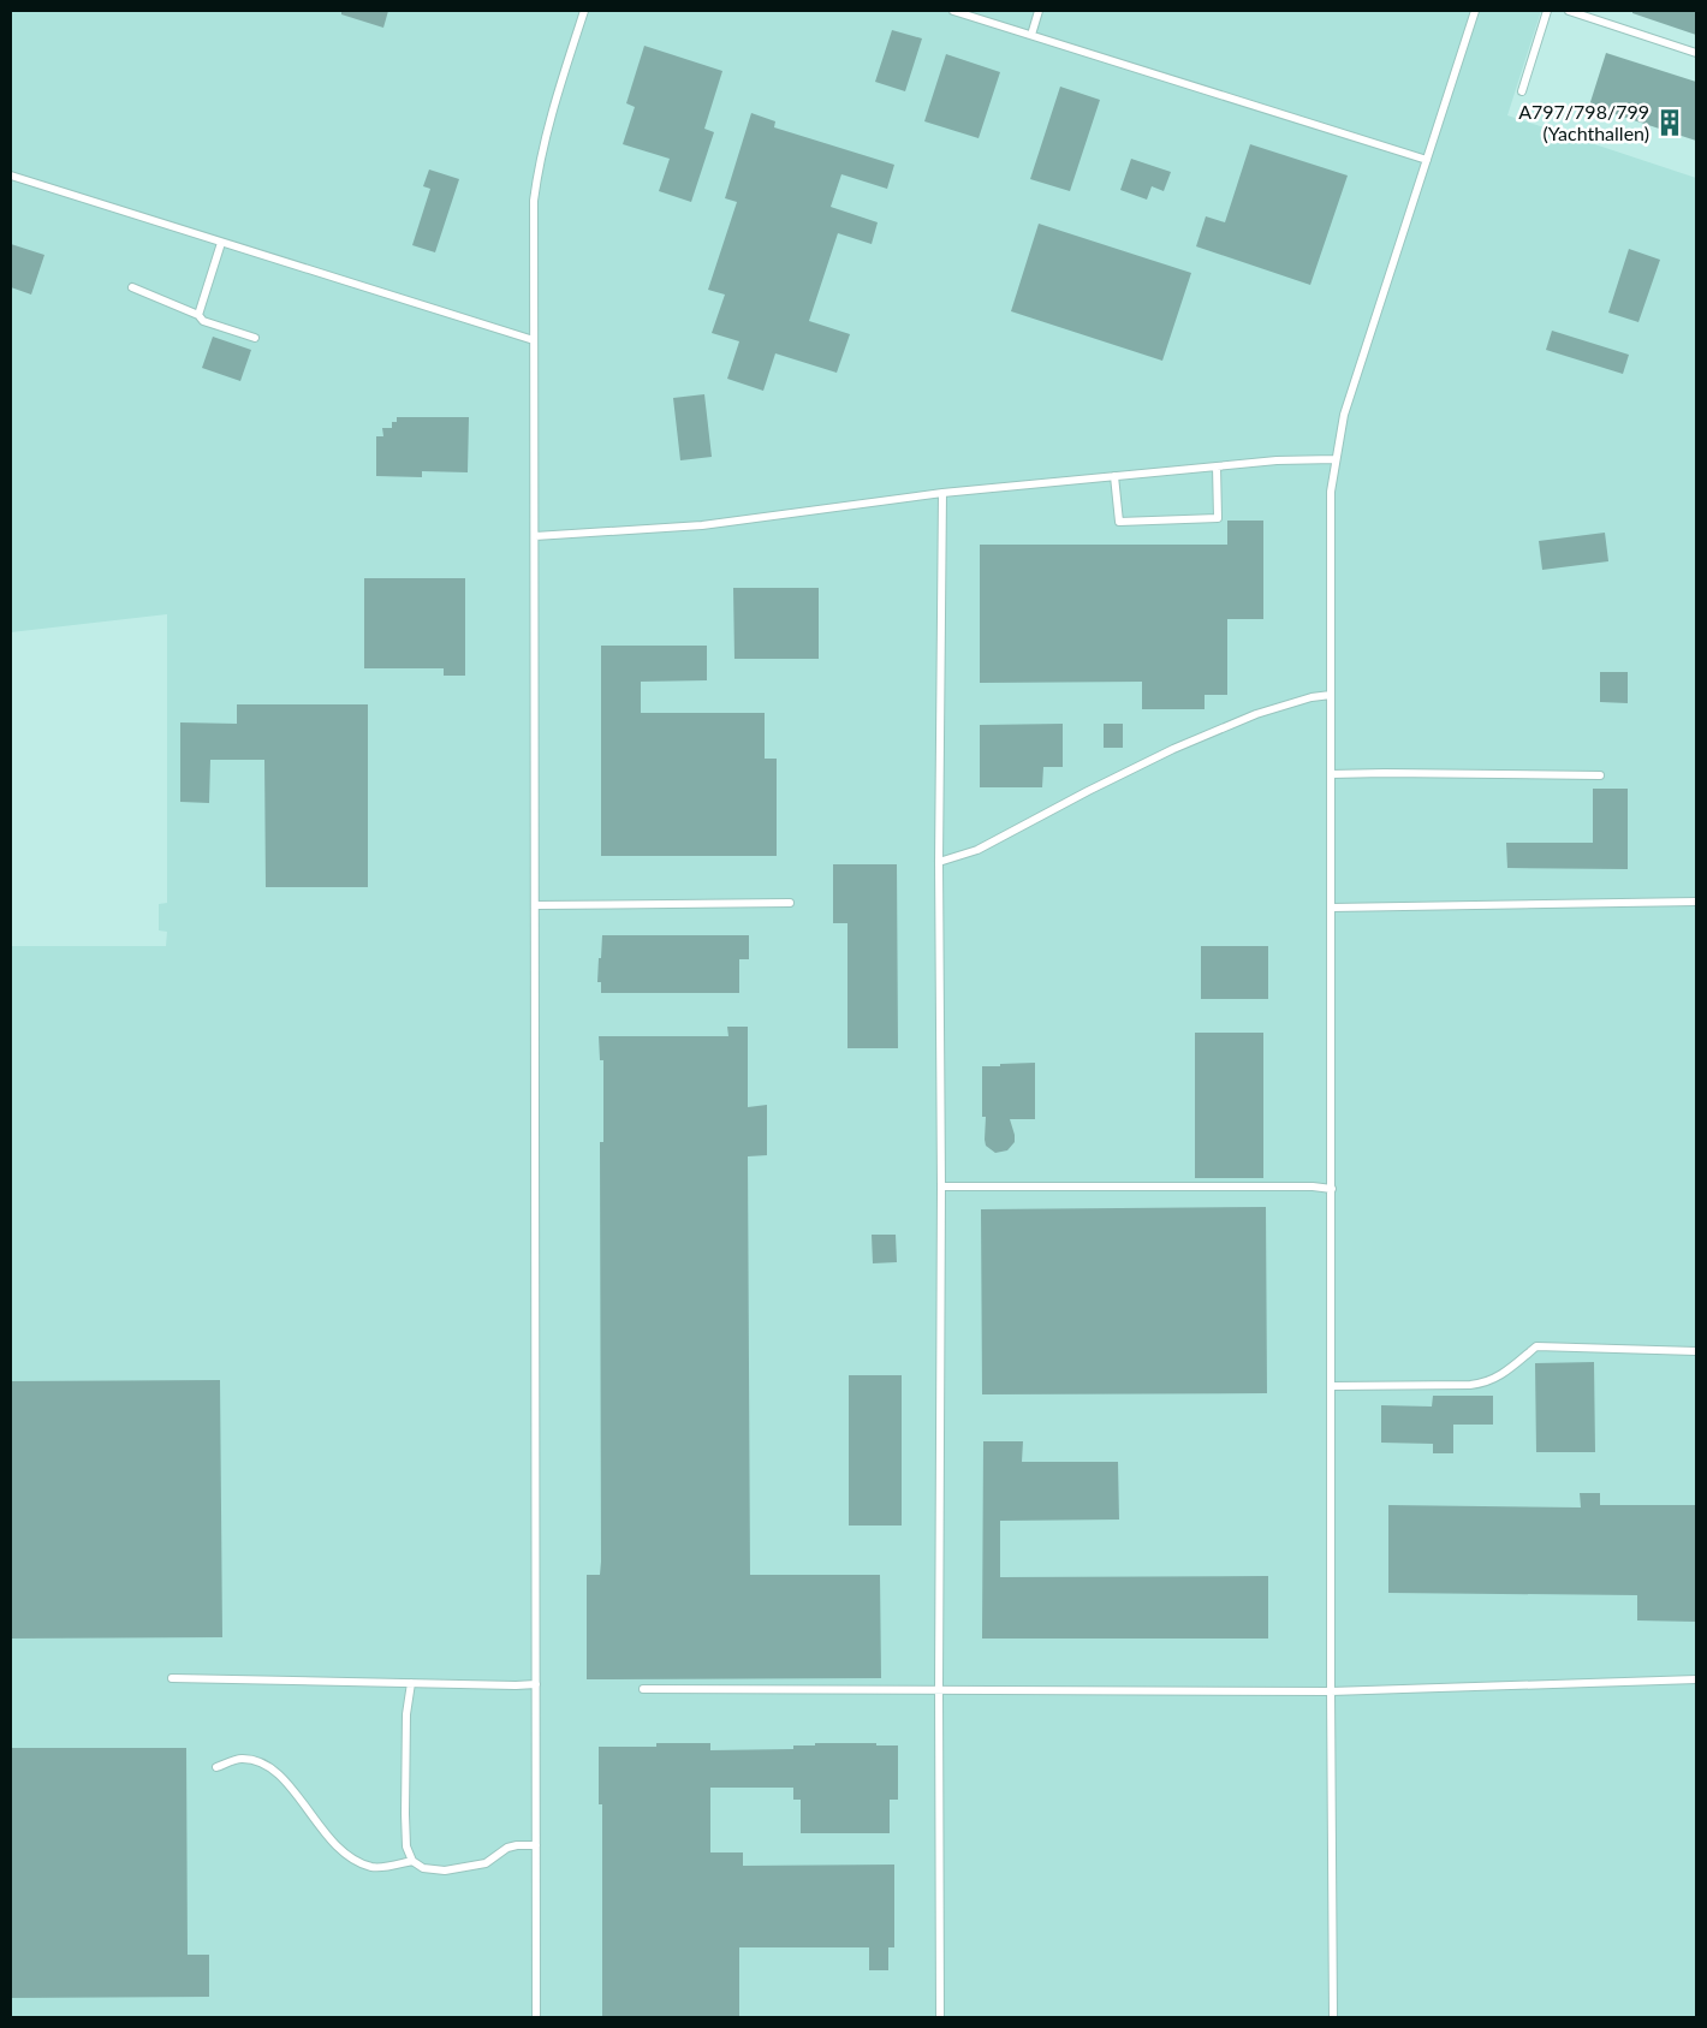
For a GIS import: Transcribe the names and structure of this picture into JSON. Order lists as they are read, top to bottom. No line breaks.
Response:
{"places":{"building":["A797/798/799 (Yachthallen)"]}}
